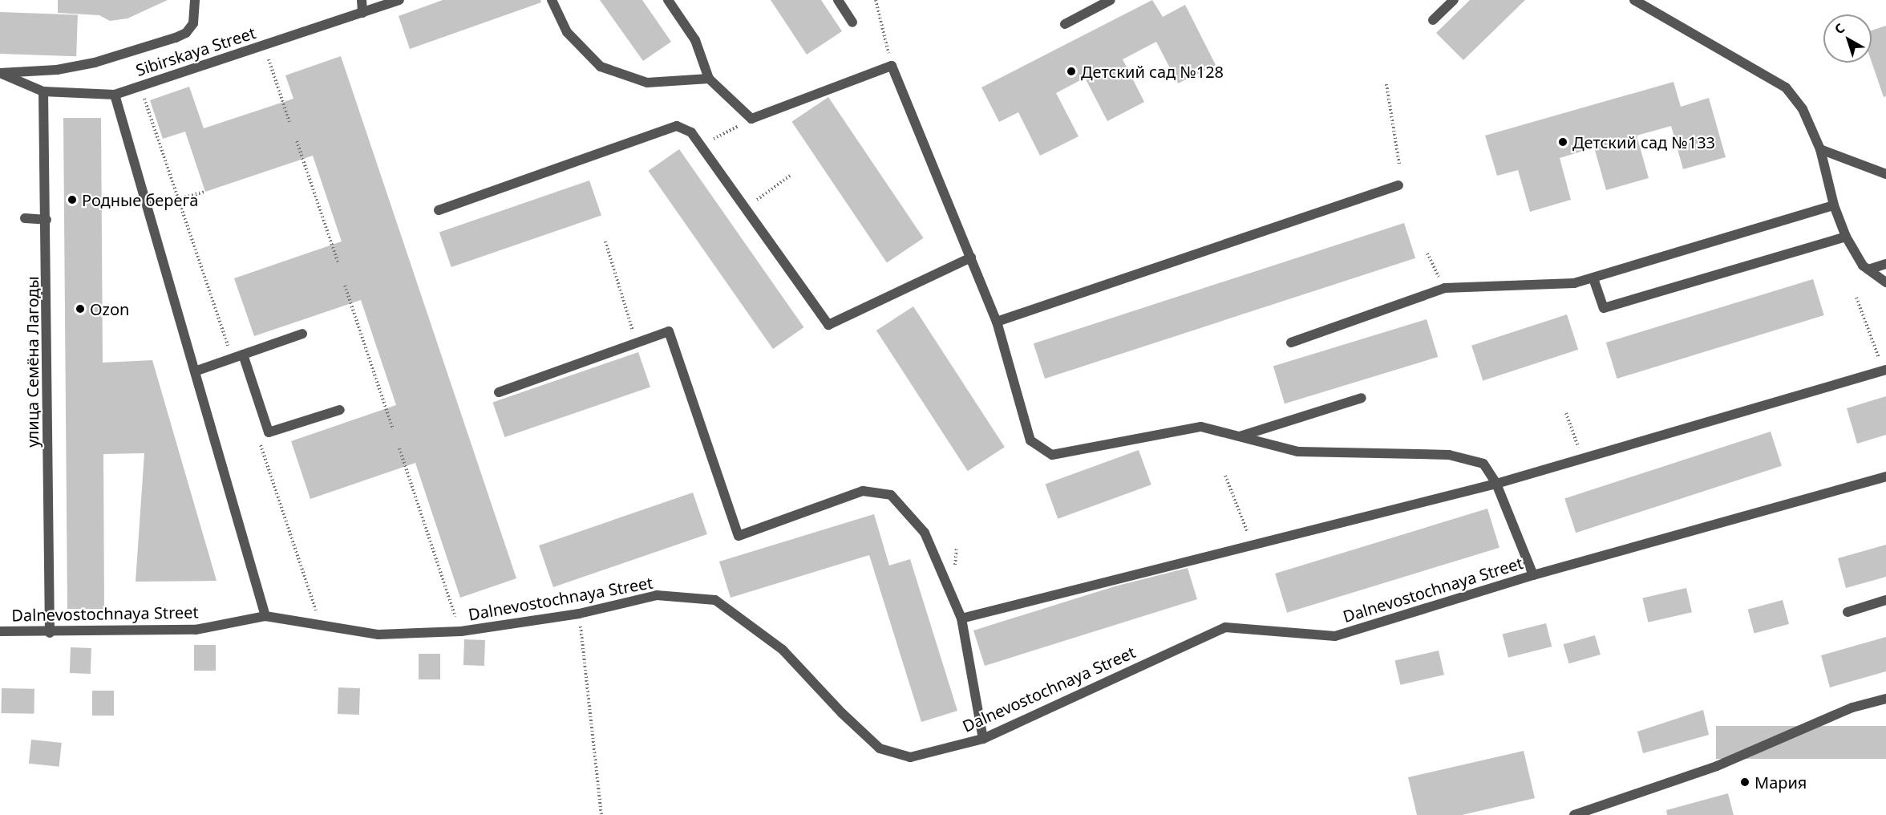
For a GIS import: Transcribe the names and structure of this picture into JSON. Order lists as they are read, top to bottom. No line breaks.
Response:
{"streets":{"street":["Sibirskaya Street","улица Семёна Лагоды","Dalnevostochnaya Street"]},"crossings":[["Sibirskaya Street","улица Семёна Лагоды"],["улица Семёна Лагоды","Dalnevostochnaya Street"]],"places":["Детский сад №128","Детский сад №133","Родные берега","Ozon","Мария"],"north":"top left"}
